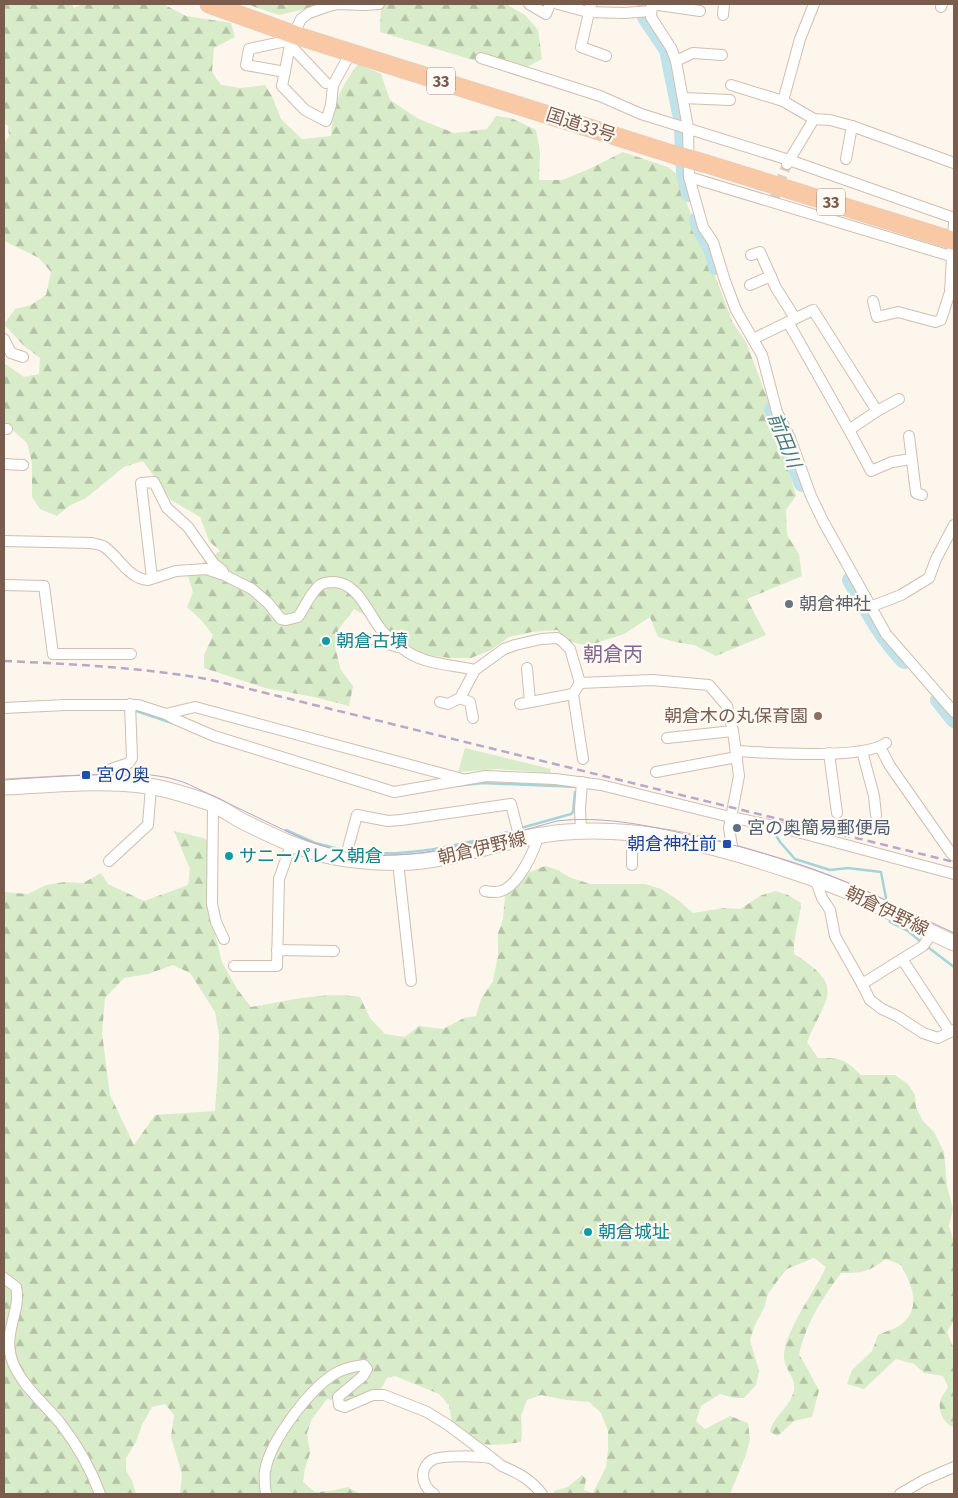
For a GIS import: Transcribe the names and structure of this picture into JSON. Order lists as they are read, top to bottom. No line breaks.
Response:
{"streets":{"highway":["33","国道33号"],"main road":["朝倉伊野線"]},"districts":["朝倉丙"],"water":["前田川"],"places":{"other":["朝倉神社","朝倉古墳","朝倉木の丸保育園","宮の奥簡易郵便局","サニーパレス朝倉","朝倉城址"],"transit":["宮の奥","朝倉神社前"]}}
